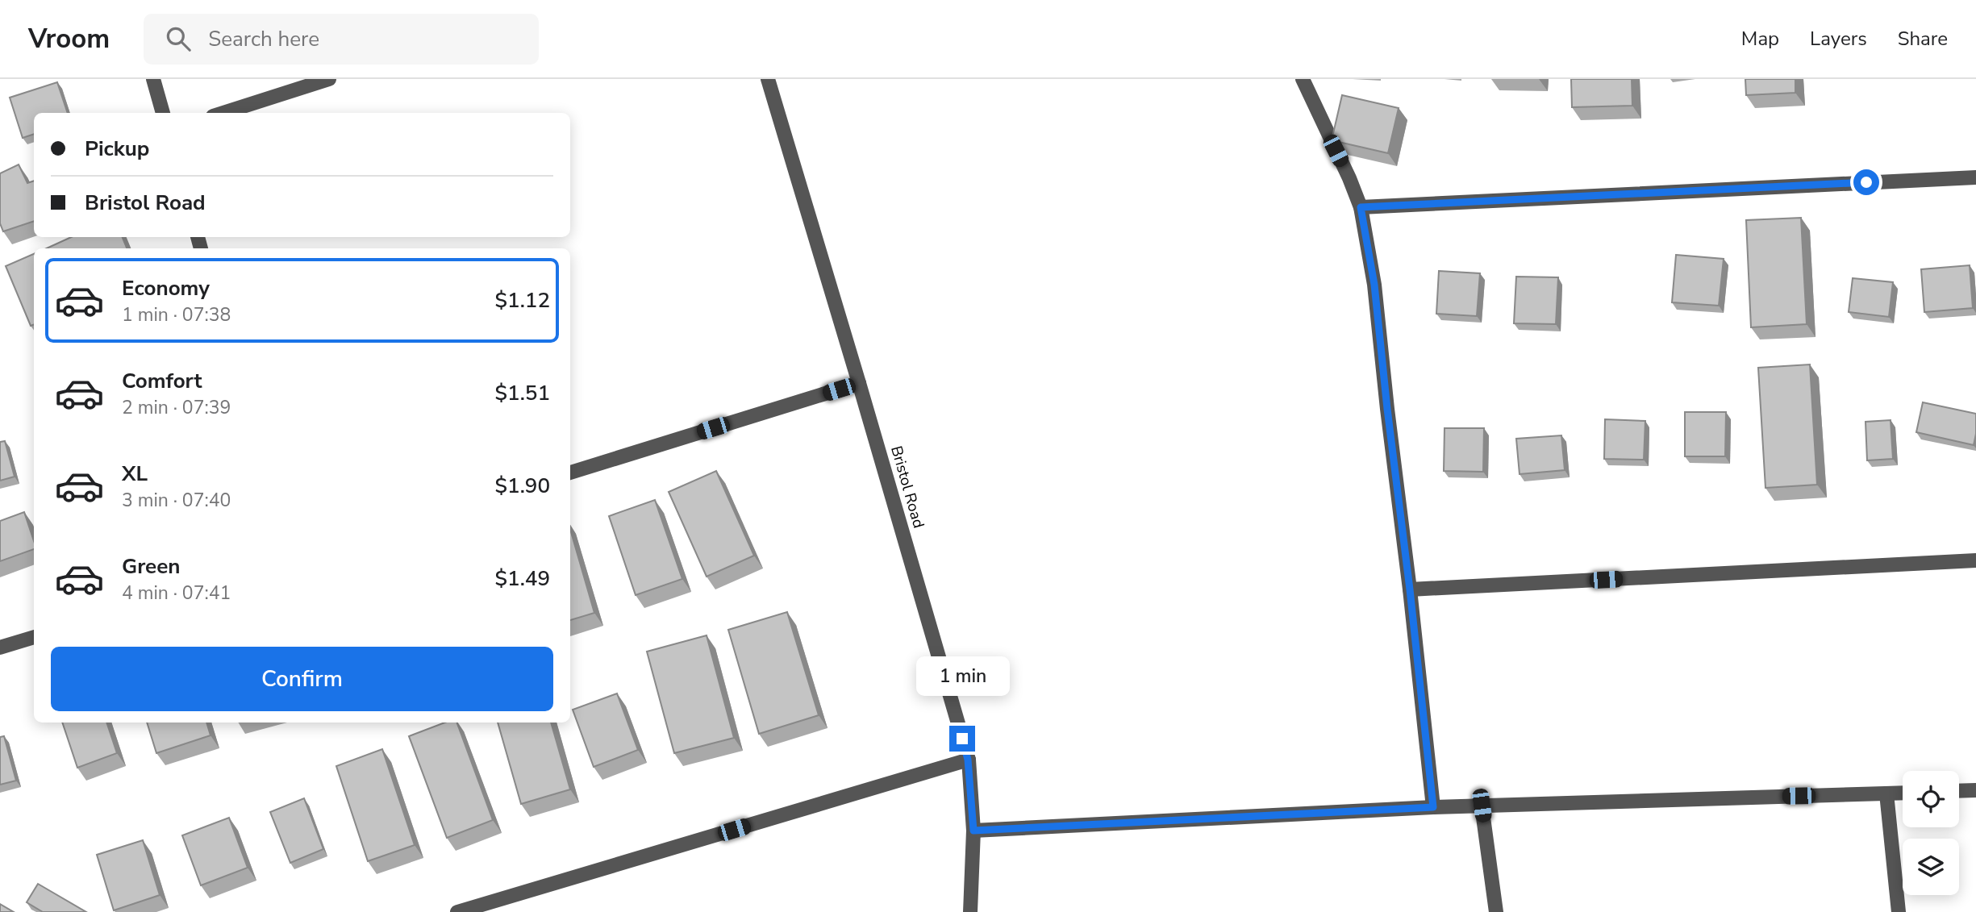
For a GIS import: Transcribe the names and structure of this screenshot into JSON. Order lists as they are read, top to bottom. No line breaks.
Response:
{"streets":{"street":["Bristol Road"]},"page":{"header":"Vroom","search":"Search here","nav":["Map","Layers","Share"],"banner":["Pickup","Bristol Road"],"list":[{"name":"Economy","note":"1 min · 07:38","value":"$1.12"},{"name":"Comfort","note":"2 min · 07:39","value":"$1.51"},{"name":"XL","note":"3 min · 07:40","value":"$1.90"},{"name":"Green","note":"4 min · 07:41","value":"$1.49"}],"buttons":"Confirm","bubble":"1 min"}}
